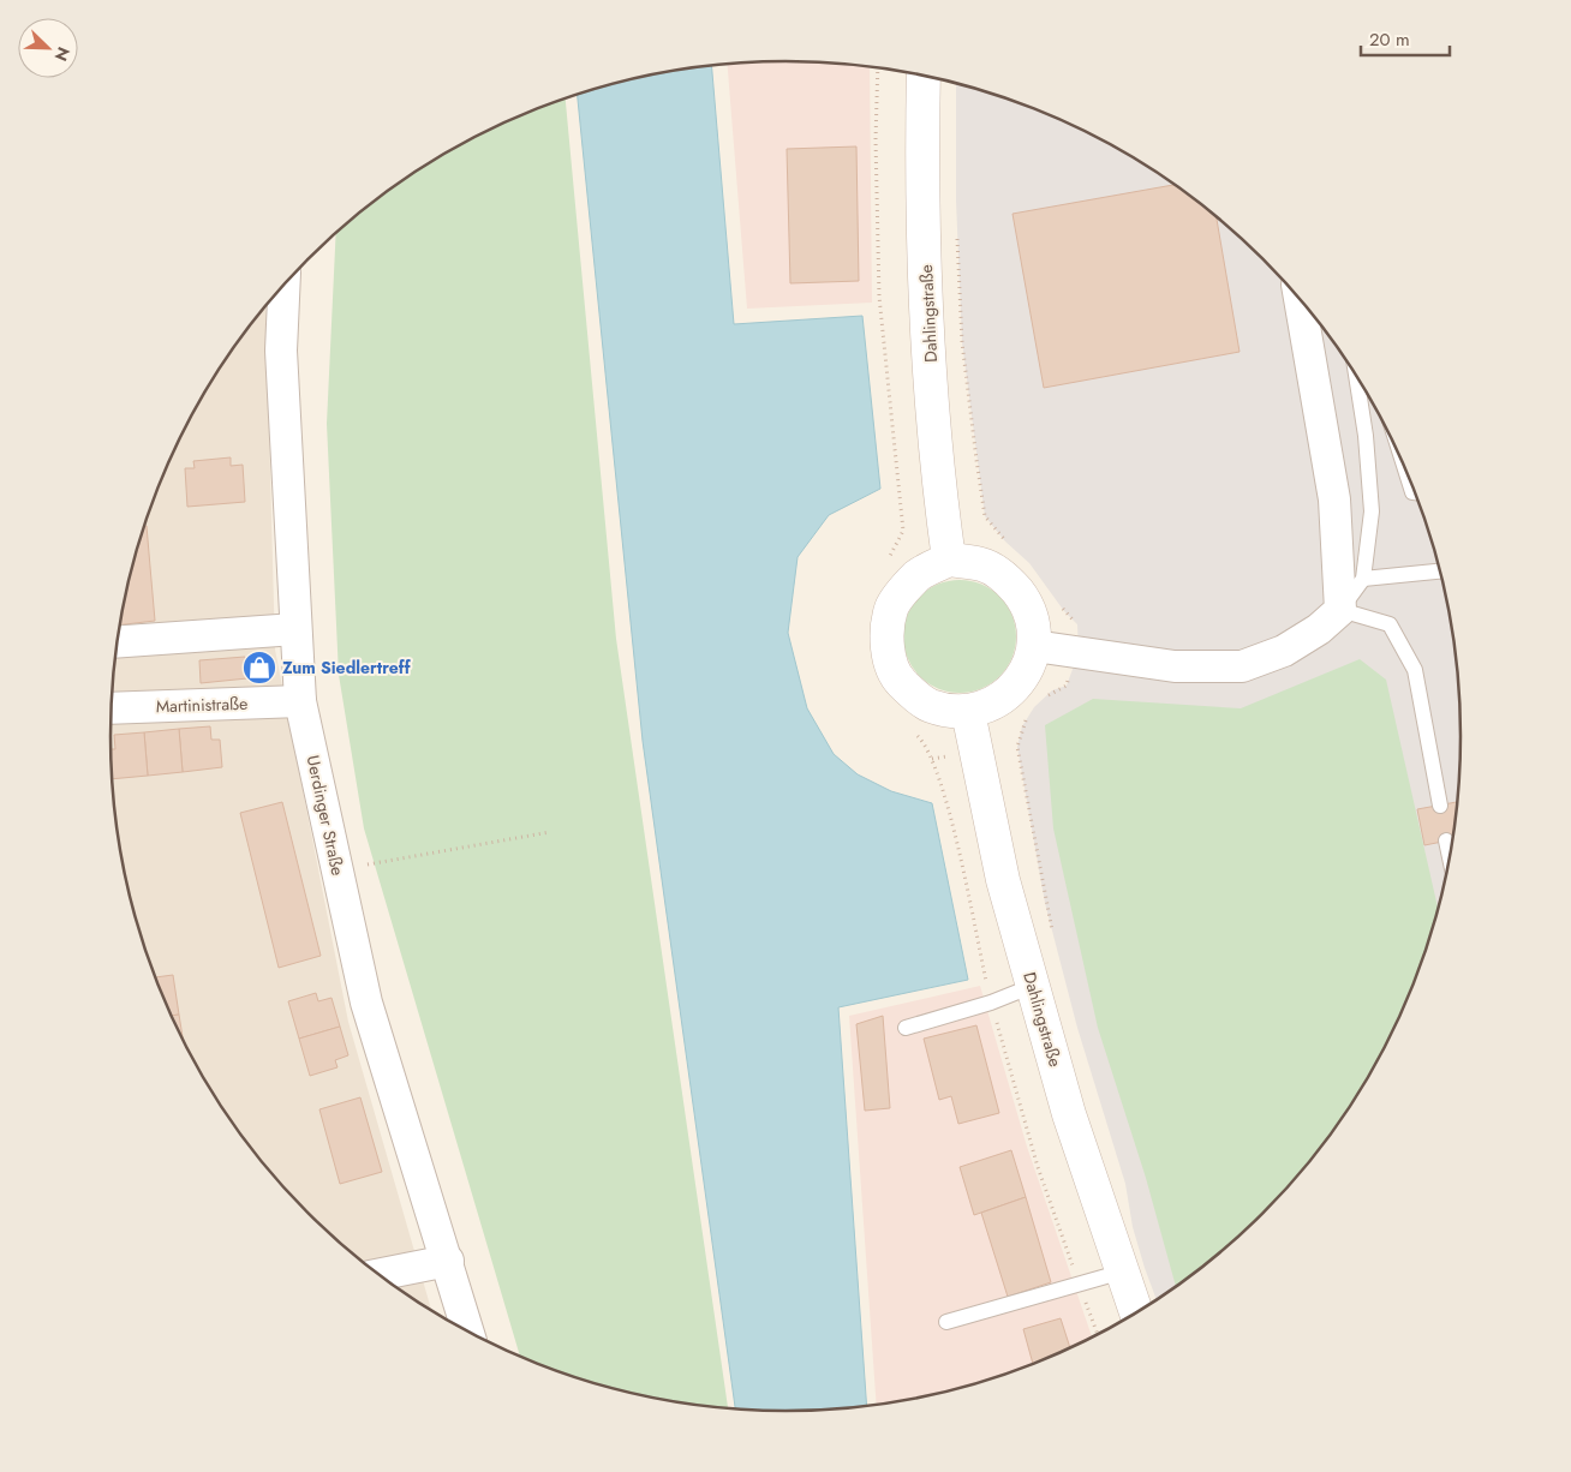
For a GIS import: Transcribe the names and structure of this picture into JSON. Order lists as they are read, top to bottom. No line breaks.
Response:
{"streets":{"street":["Dahlingstraße","Martinistraße","Uerdinger Straße"]},"crossings":[["Martinistraße","Uerdinger Straße"]],"places":{"shop":["Zum Siedlertreff"]},"scale_bar":"20 m","north":"bottom right"}
